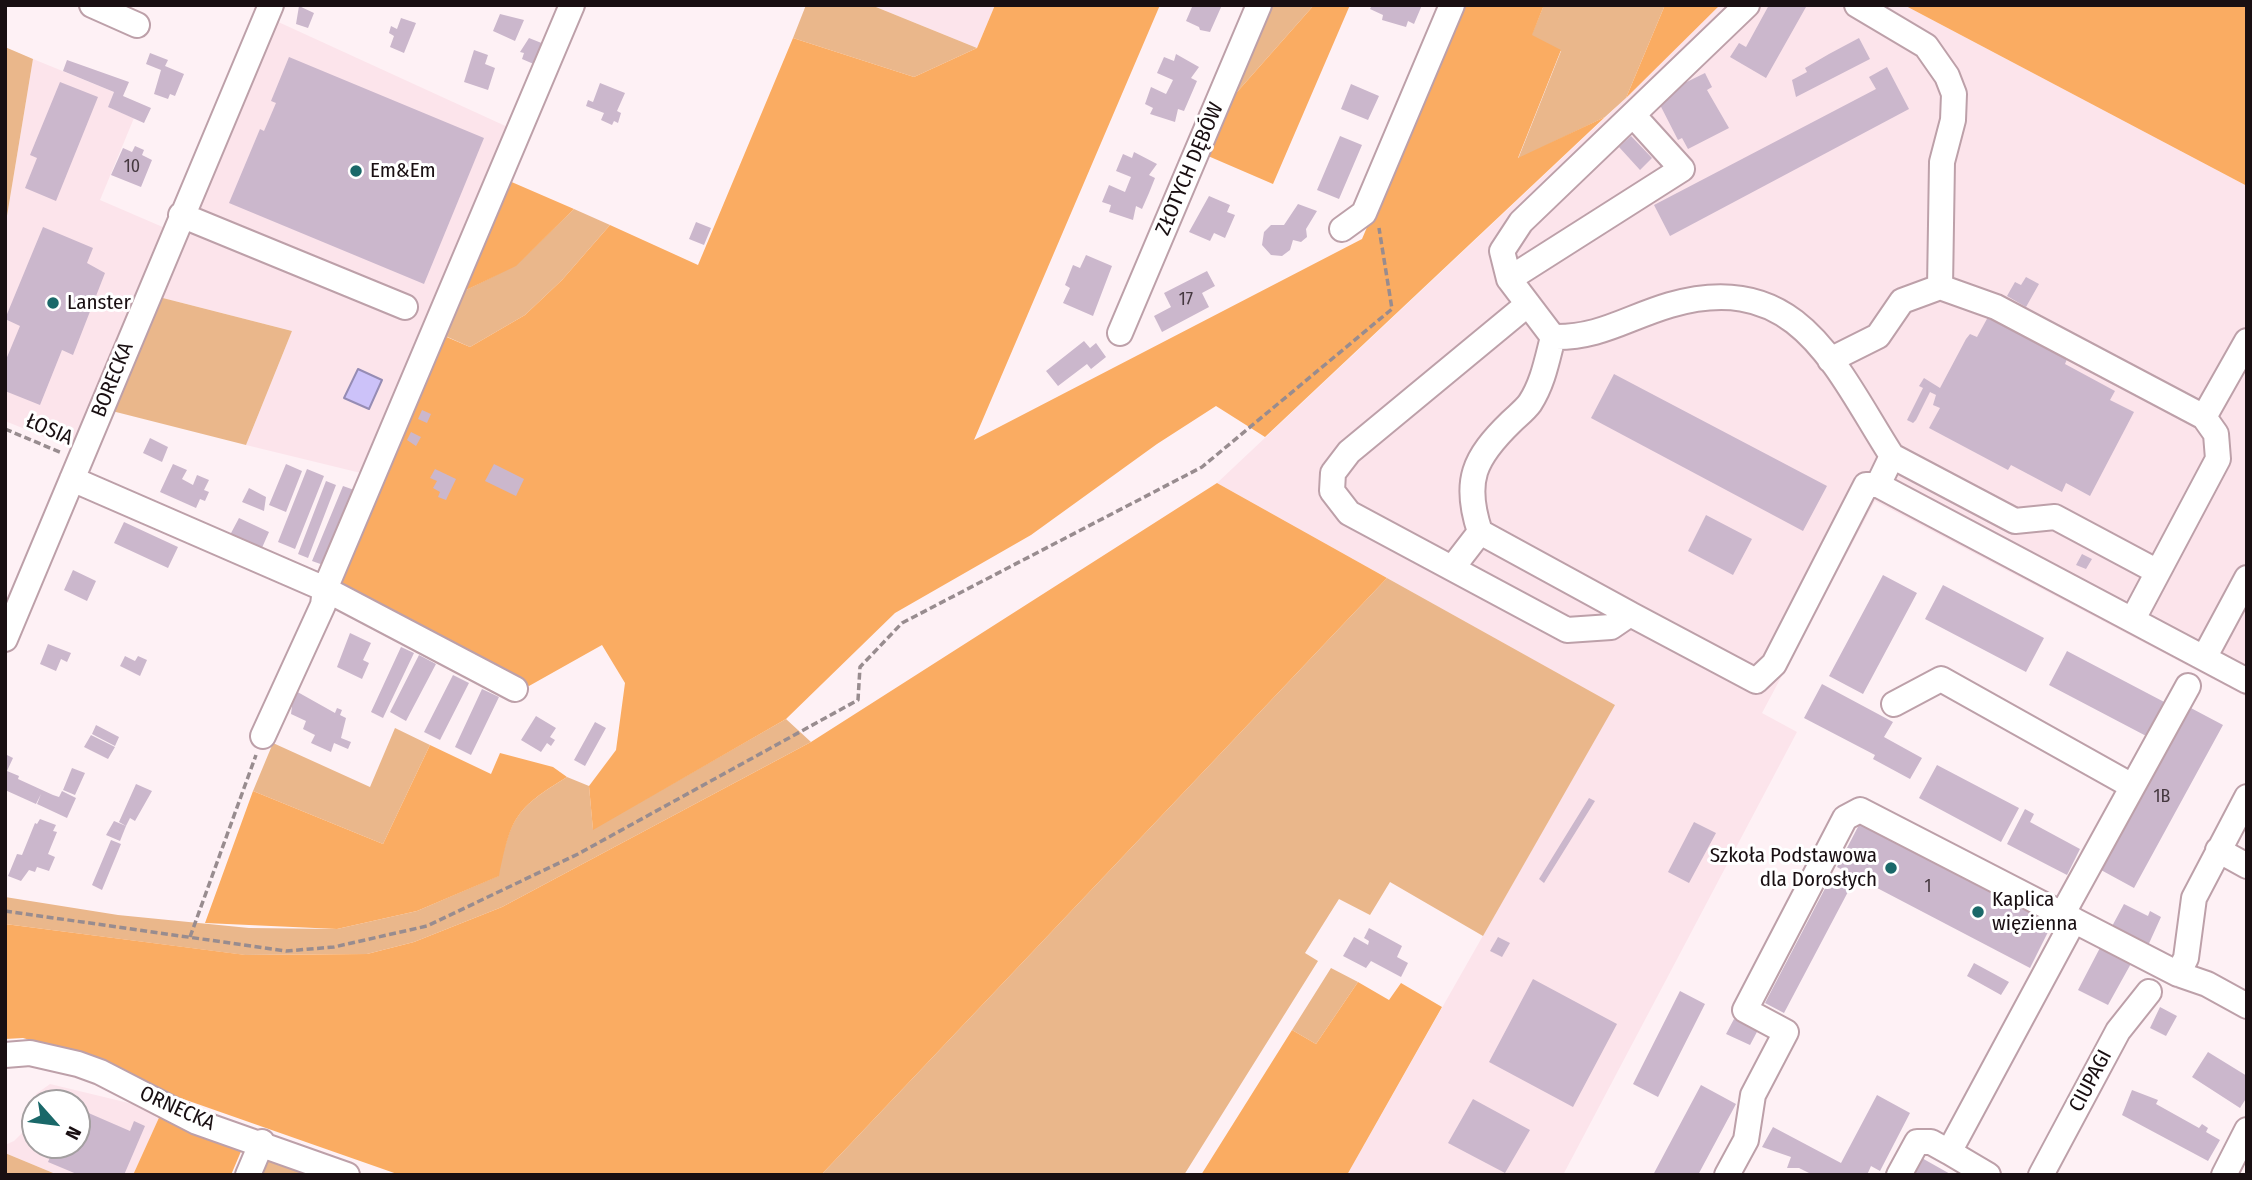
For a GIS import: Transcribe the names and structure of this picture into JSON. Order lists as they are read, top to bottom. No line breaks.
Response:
{"streets":{"street":["ZŁOTYCH DĘBÓW","BORECKA","CIUPAGI","ORNECKA"],"path":["ŁOSIA"]},"crossings":[["BORECKA","ŁOSIA"]],"places":["Em&Em","Lanster","Szkoła Podstawowa dla Dorosłych","Kaplica więzienna"],"house_numbers":["10","17","1B","1"],"north":"bottom right"}
